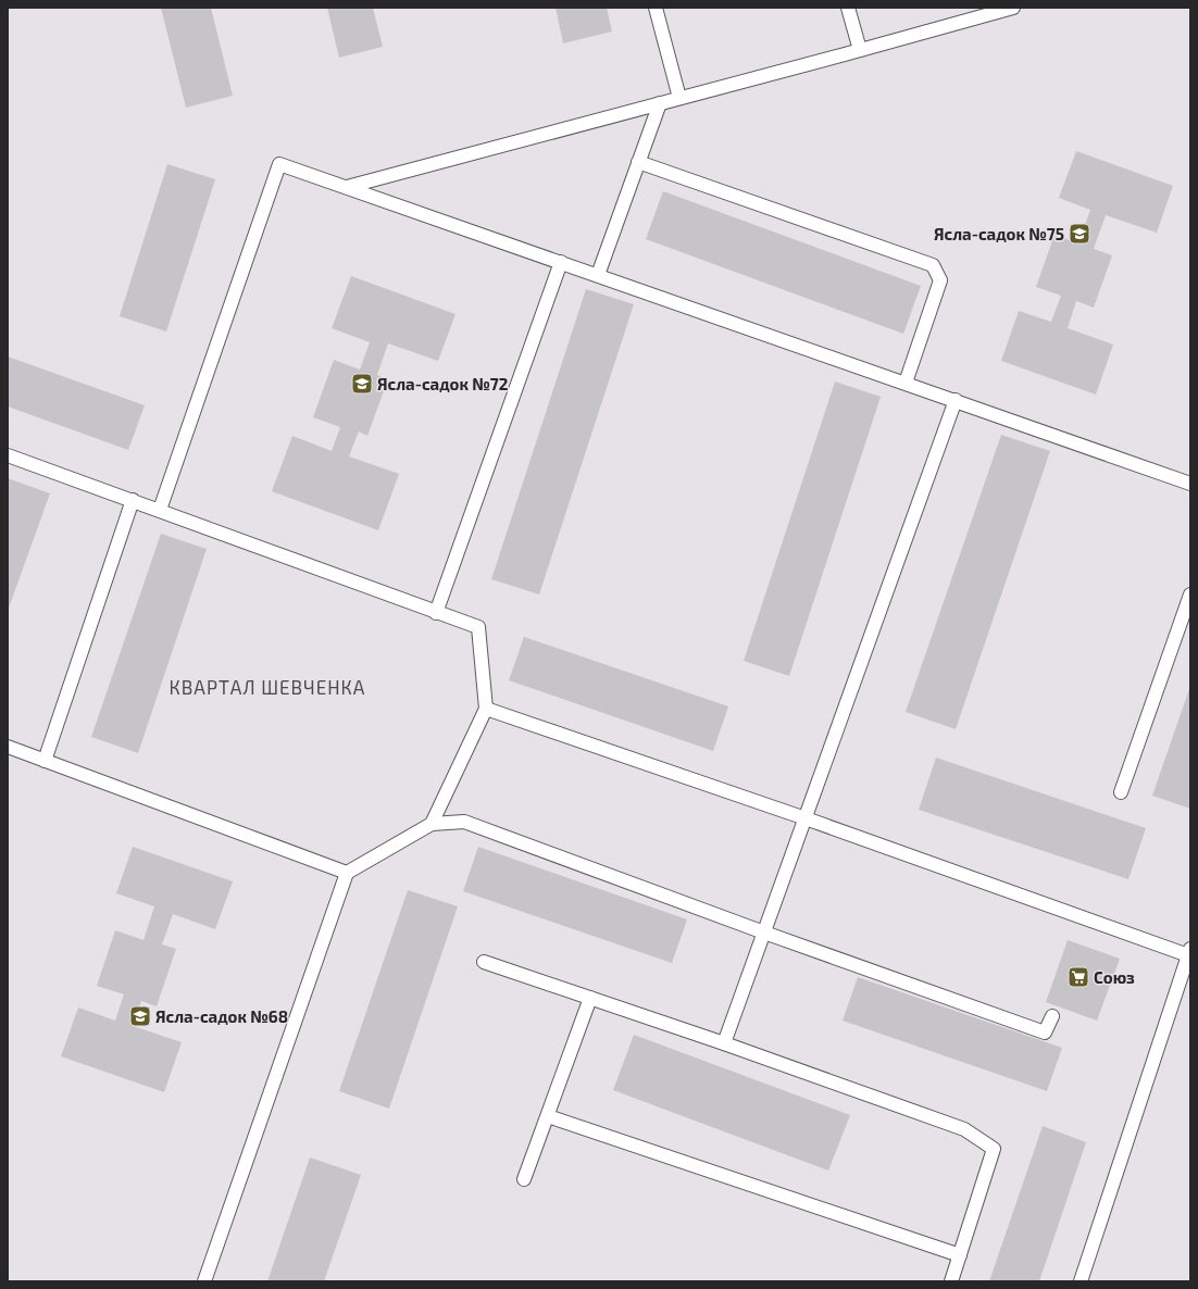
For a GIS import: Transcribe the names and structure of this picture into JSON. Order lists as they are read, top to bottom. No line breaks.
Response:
{"districts":["КВАРТАЛ ШЕВЧЕНКА"],"places":{"school or university":["Ясла-садок №75","Ясла-садок №72","Ясла-садок №68"],"supermarket":["Союз"]}}
